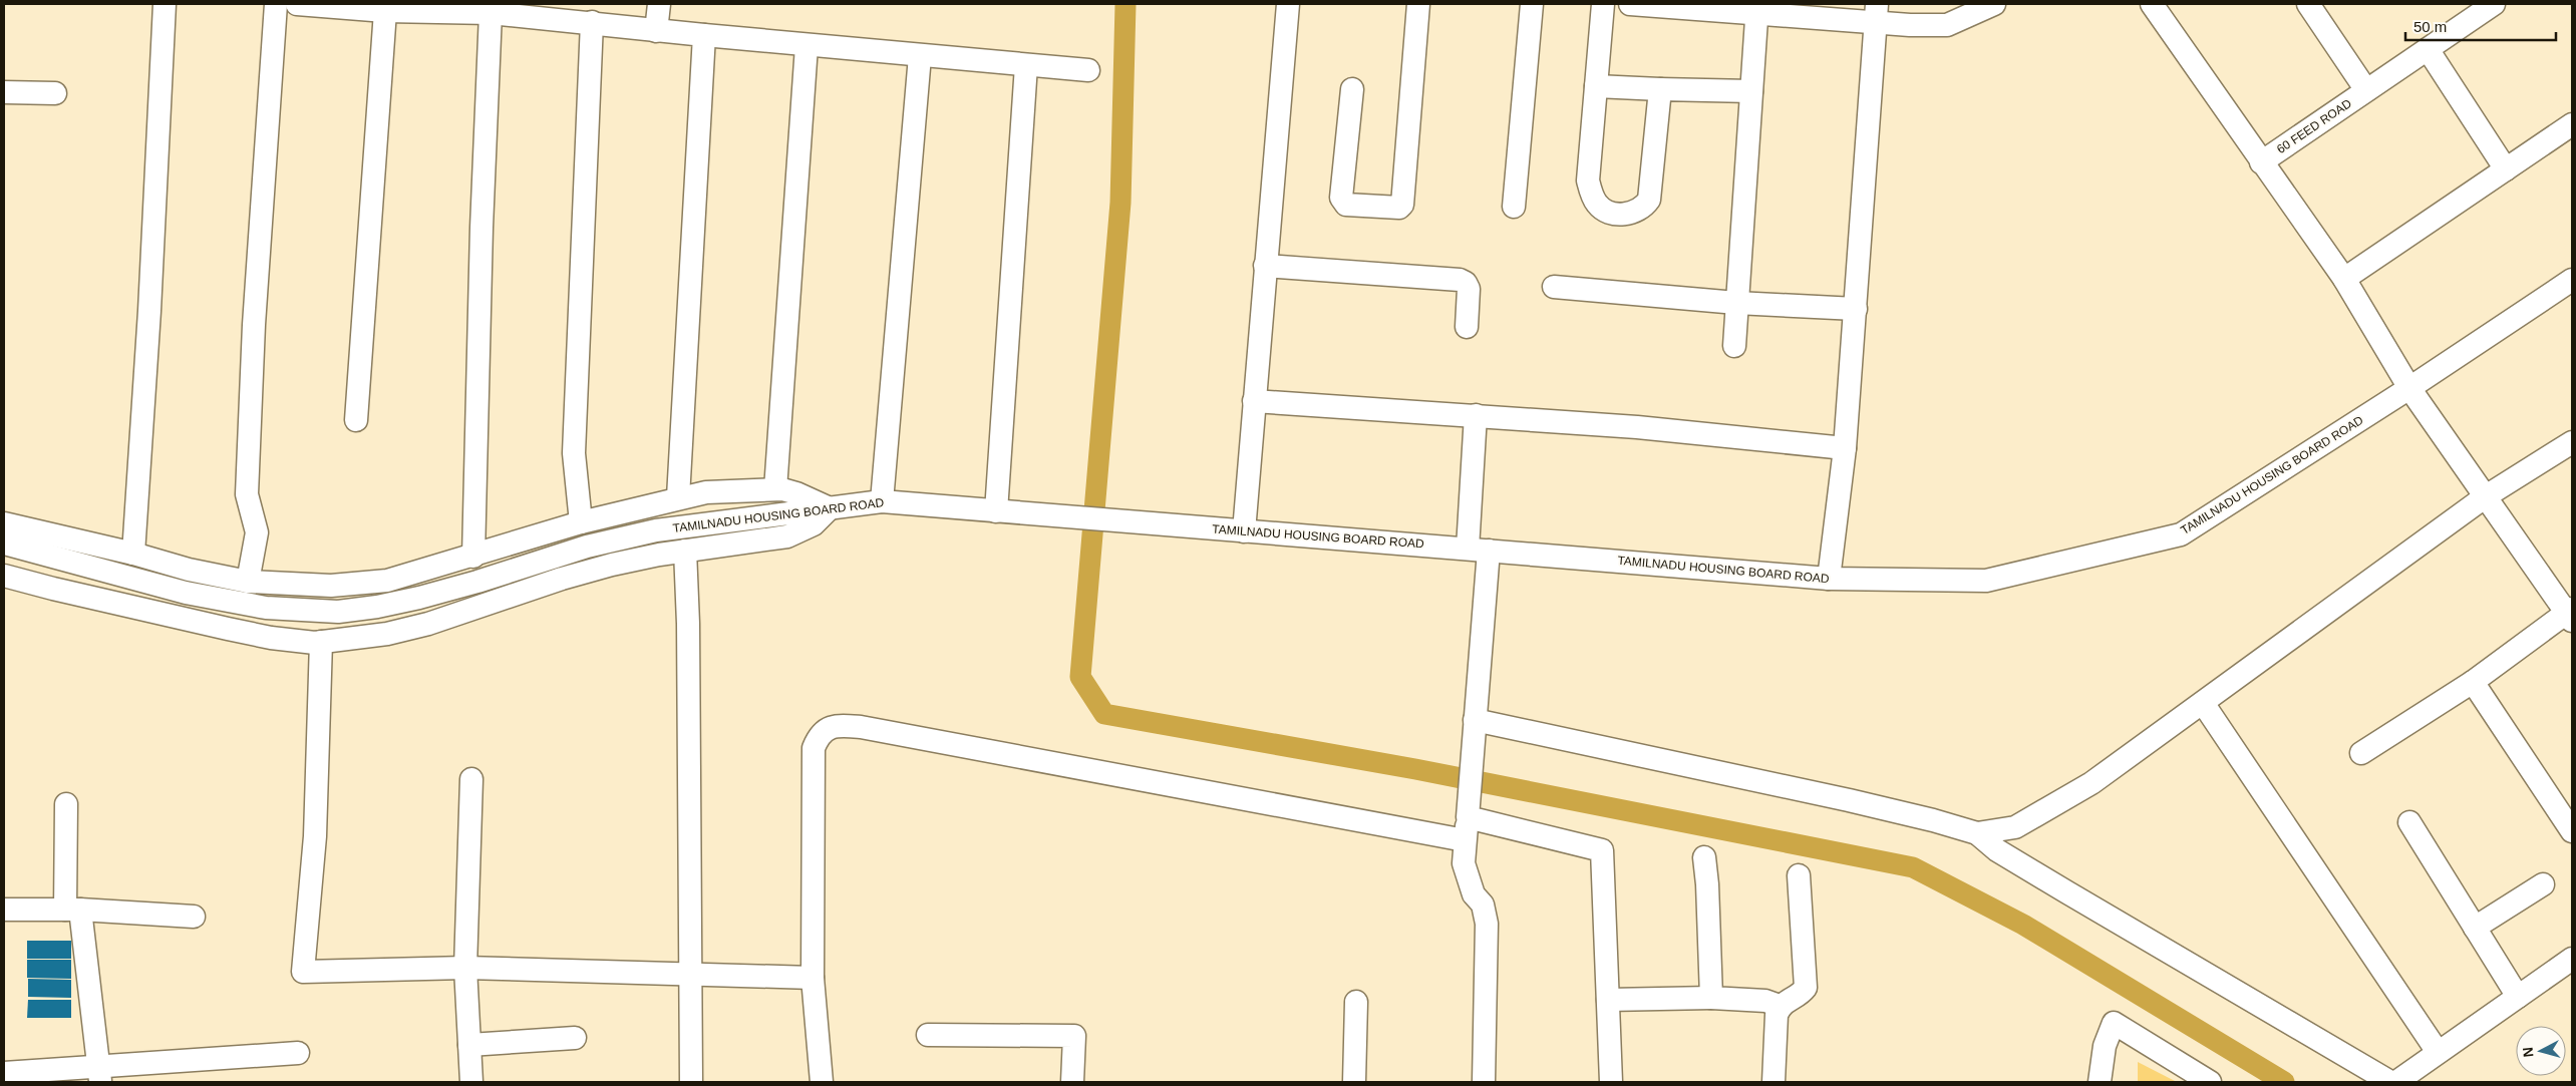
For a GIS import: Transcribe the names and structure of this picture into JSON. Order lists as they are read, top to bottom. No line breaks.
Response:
{"streets":{"street":["60 FEED ROAD","TAMILNADU HOUSING BOARD ROAD"]},"scale_bar":"50 m","north":"left"}
